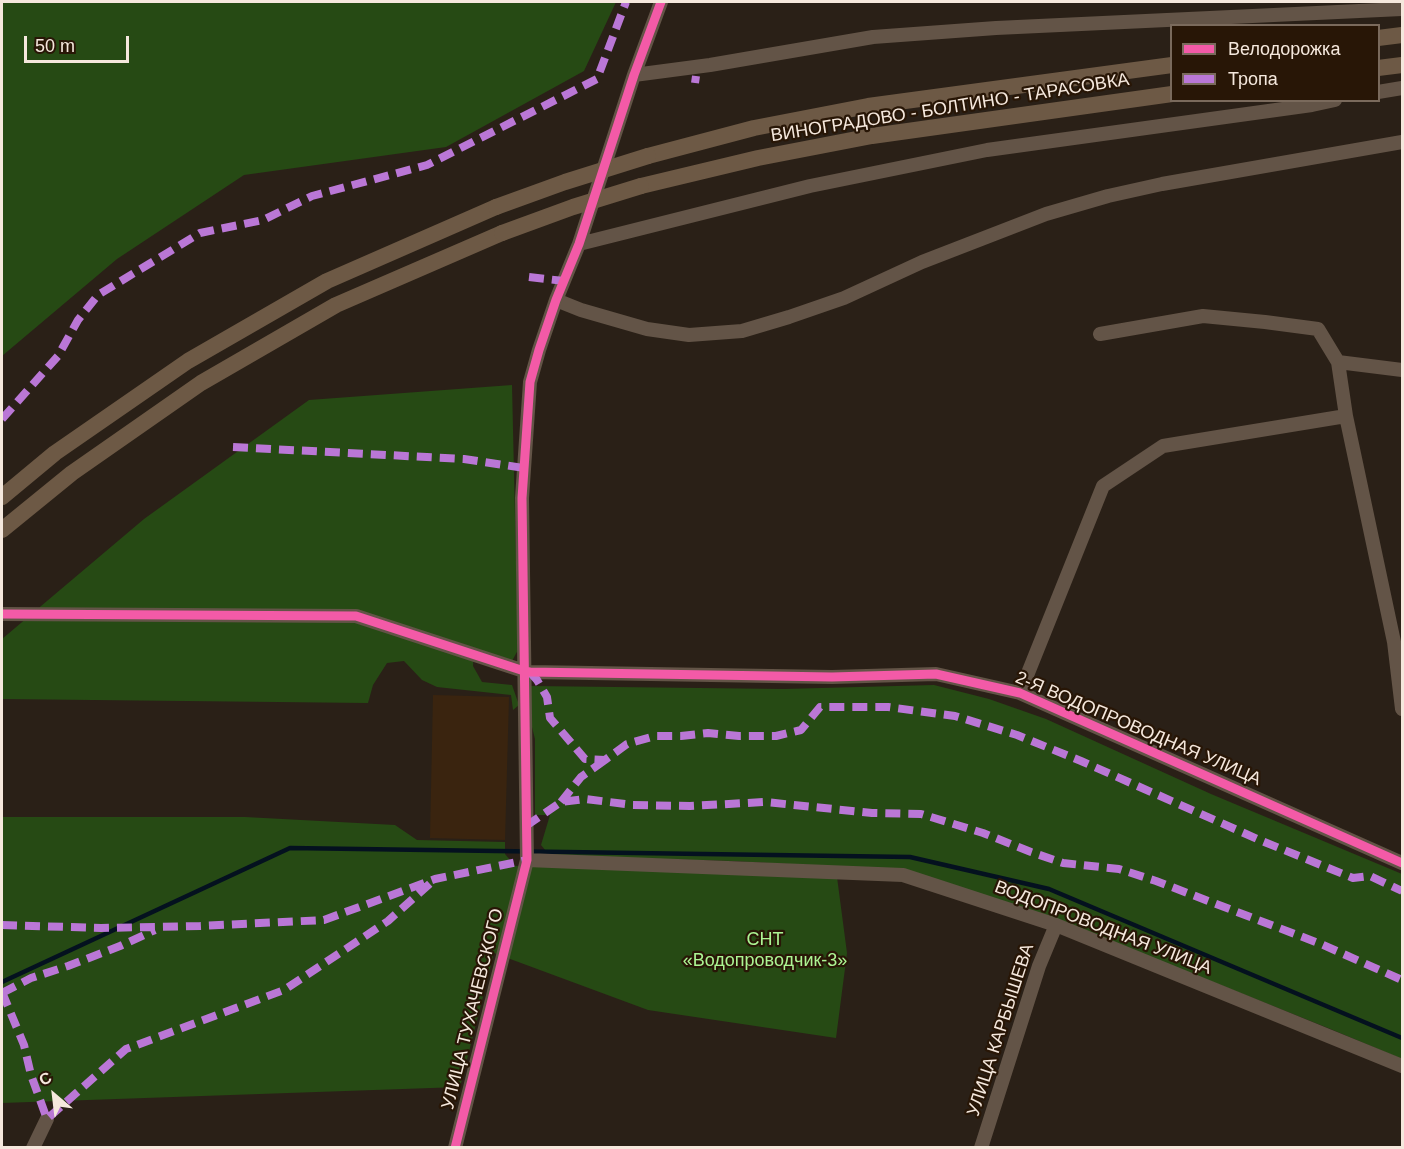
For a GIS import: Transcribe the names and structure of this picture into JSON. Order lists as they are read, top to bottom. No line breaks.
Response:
{"streets":{"main road":["ВИНОГРАДОВО - БОЛТИНО - ТАРАСОВКА"],"street":["2-Я ВОДОПРОВОДНАЯ УЛИЦА","ВОДОПРОВОДНАЯ УЛИЦА","УЛИЦА ТУХАЧЕВСКОГО","УЛИЦА КАРБЫШЕВА"]},"crossings":[["2-Я ВОДОПРОВОДНАЯ УЛИЦА","УЛИЦА ТУХАЧЕВСКОГО"],["ВОДОПРОВОДНАЯ УЛИЦА","УЛИЦА ТУХАЧЕВСКОГО"],["ВОДОПРОВОДНАЯ УЛИЦА","УЛИЦА КАРБЫШЕВА"]],"parks":["СНТ «Водопроводчик-3»"],"legend":["Велодорожка","Тропа"],"scale_bar":"50 m","north":"top left"}
